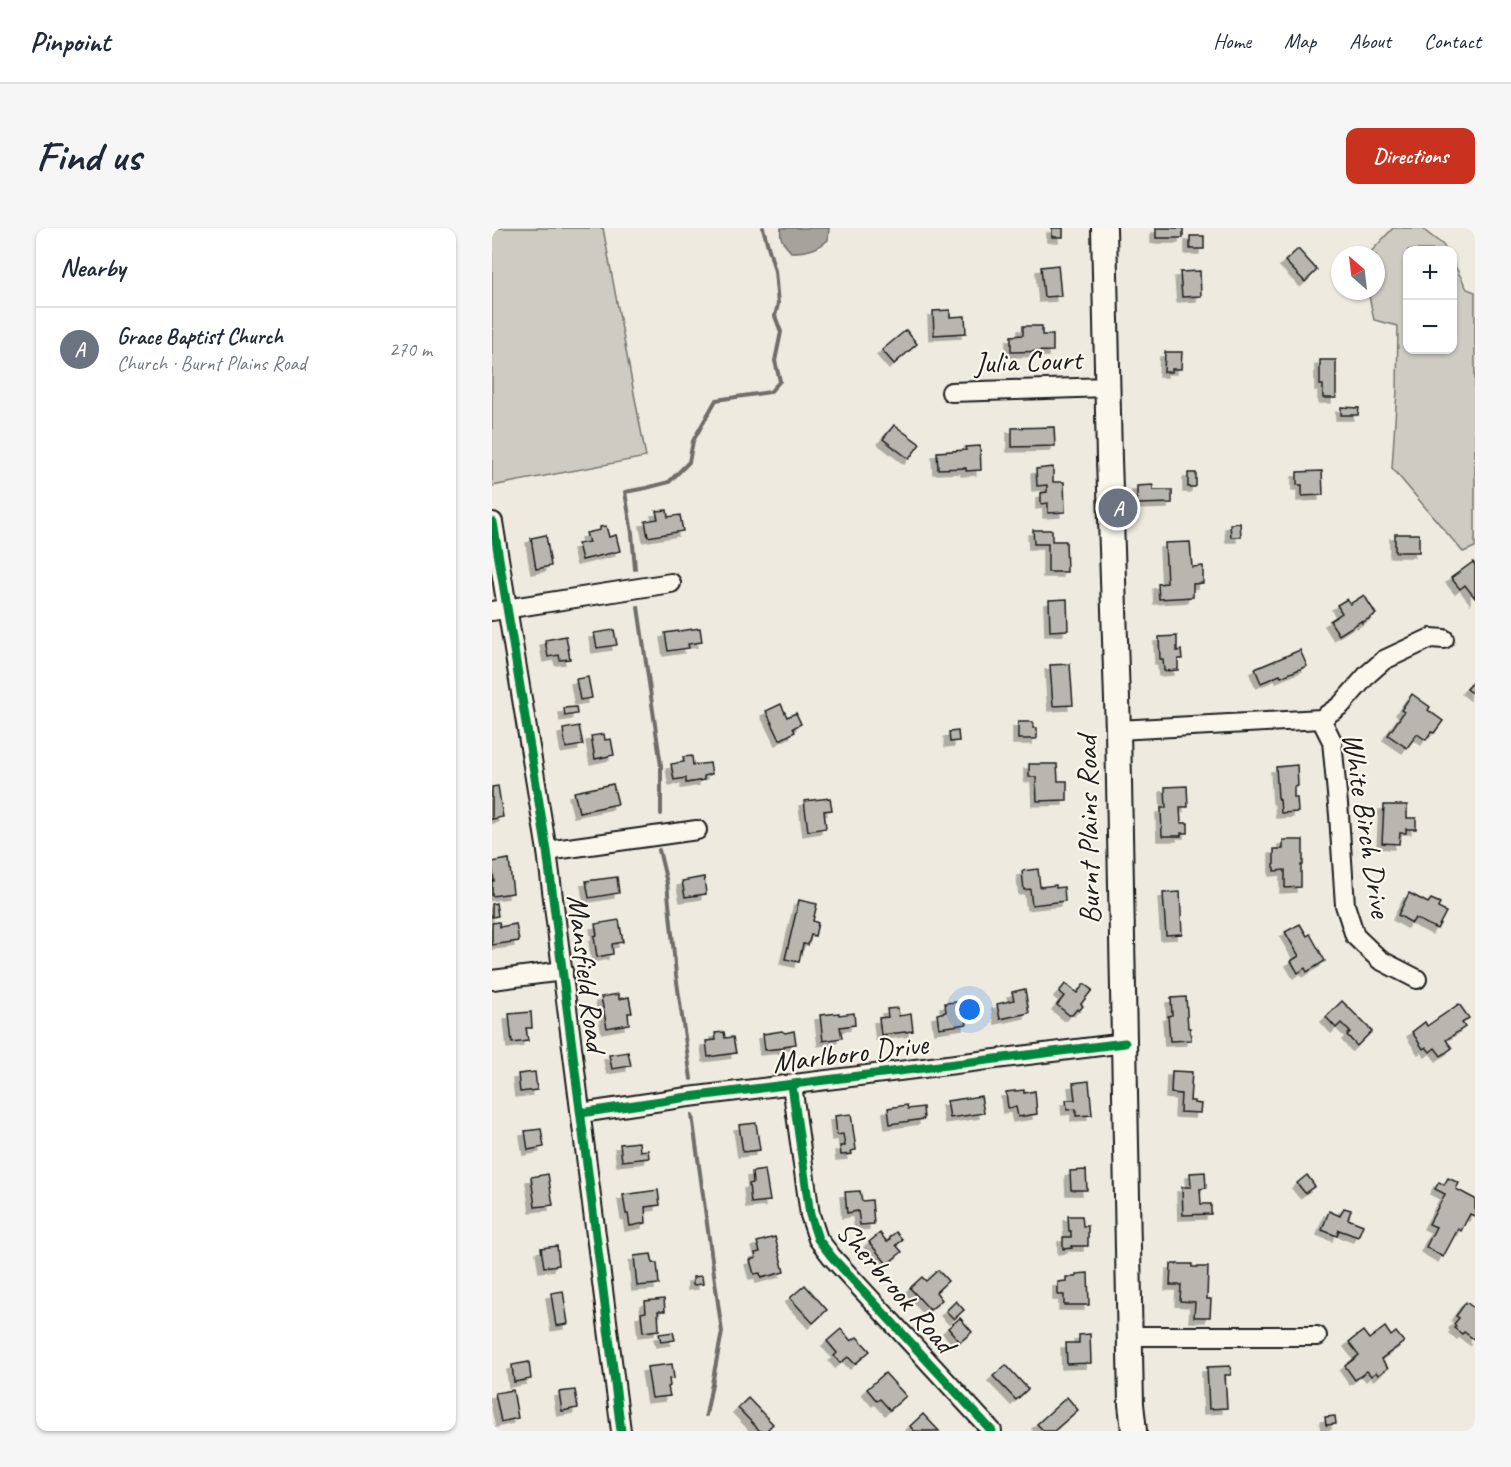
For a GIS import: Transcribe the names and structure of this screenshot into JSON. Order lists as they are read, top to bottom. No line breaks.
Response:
{"streets":{"main road":["Burnt Plains Road"],"street":["Julia Court","White Birch Drive","Mansfield Road","Marlboro Drive","Sherbrook Road"]},"crossings":[["Julia Court","Burnt Plains Road"],["Burnt Plains Road","Marlboro Drive"],["Mansfield Road","Marlboro Drive"],["Marlboro Drive","Sherbrook Road"]],"north":"top left","page":{"header":"Pinpoint","nav":["Home","Map","About","Contact"],"buttons":"Directions","title":"Find us","heading":"Nearby","map_buttons":["+","−"],"list":[{"mark":"A","name":"Grace Baptist Church","note":"Church · Burnt Plains Road","value":"270 m"}],"pins":"A"}}
